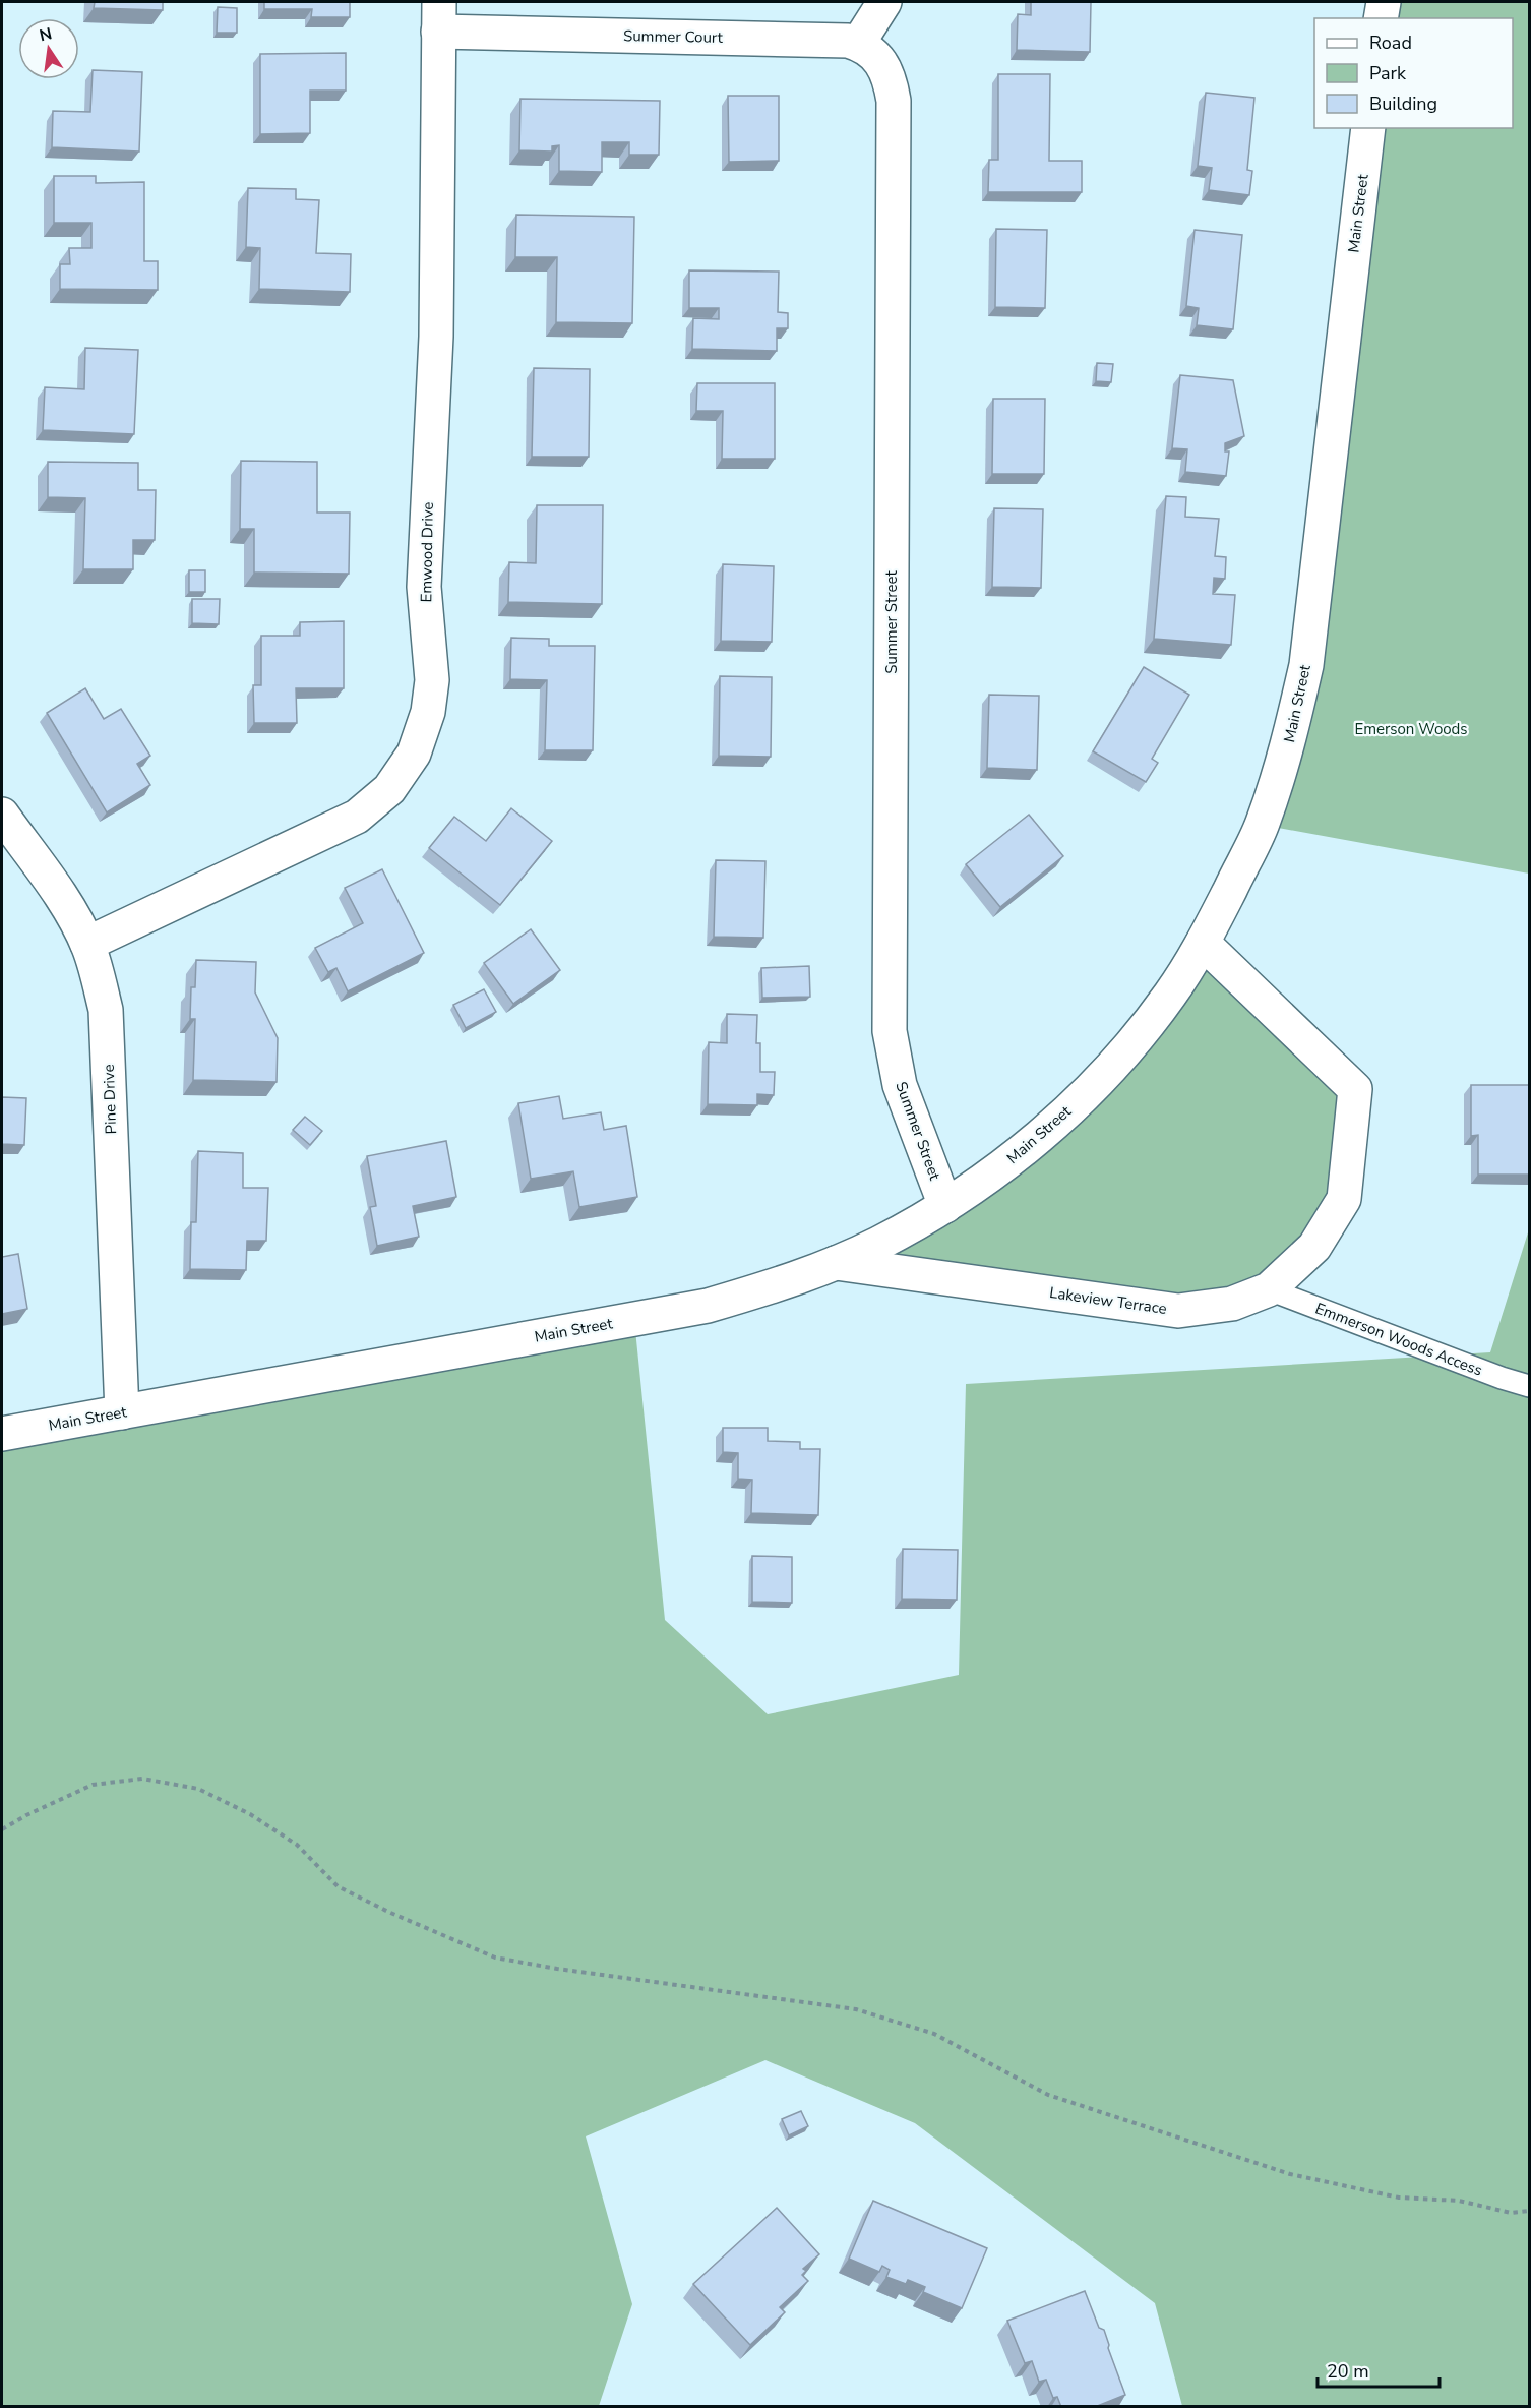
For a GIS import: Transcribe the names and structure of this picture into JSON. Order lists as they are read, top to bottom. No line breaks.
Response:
{"streets":{"street":["Summer Court","Main Street","Emwood Drive","Summer Street","Pine Drive","Lakeview Terrace"],"lane":["Emmerson Woods Access"]},"crossings":[["Summer Court","Emwood Drive"],["Summer Court","Summer Street"],["Main Street","Summer Street"],["Main Street","Pine Drive"],["Main Street","Lakeview Terrace"],["Emwood Drive","Pine Drive"],["Lakeview Terrace","Emmerson Woods Access"]],"parks":["Emerson Woods"],"legend":["Road","Park","Building"],"scale_bar":"20 m","north":"top"}
